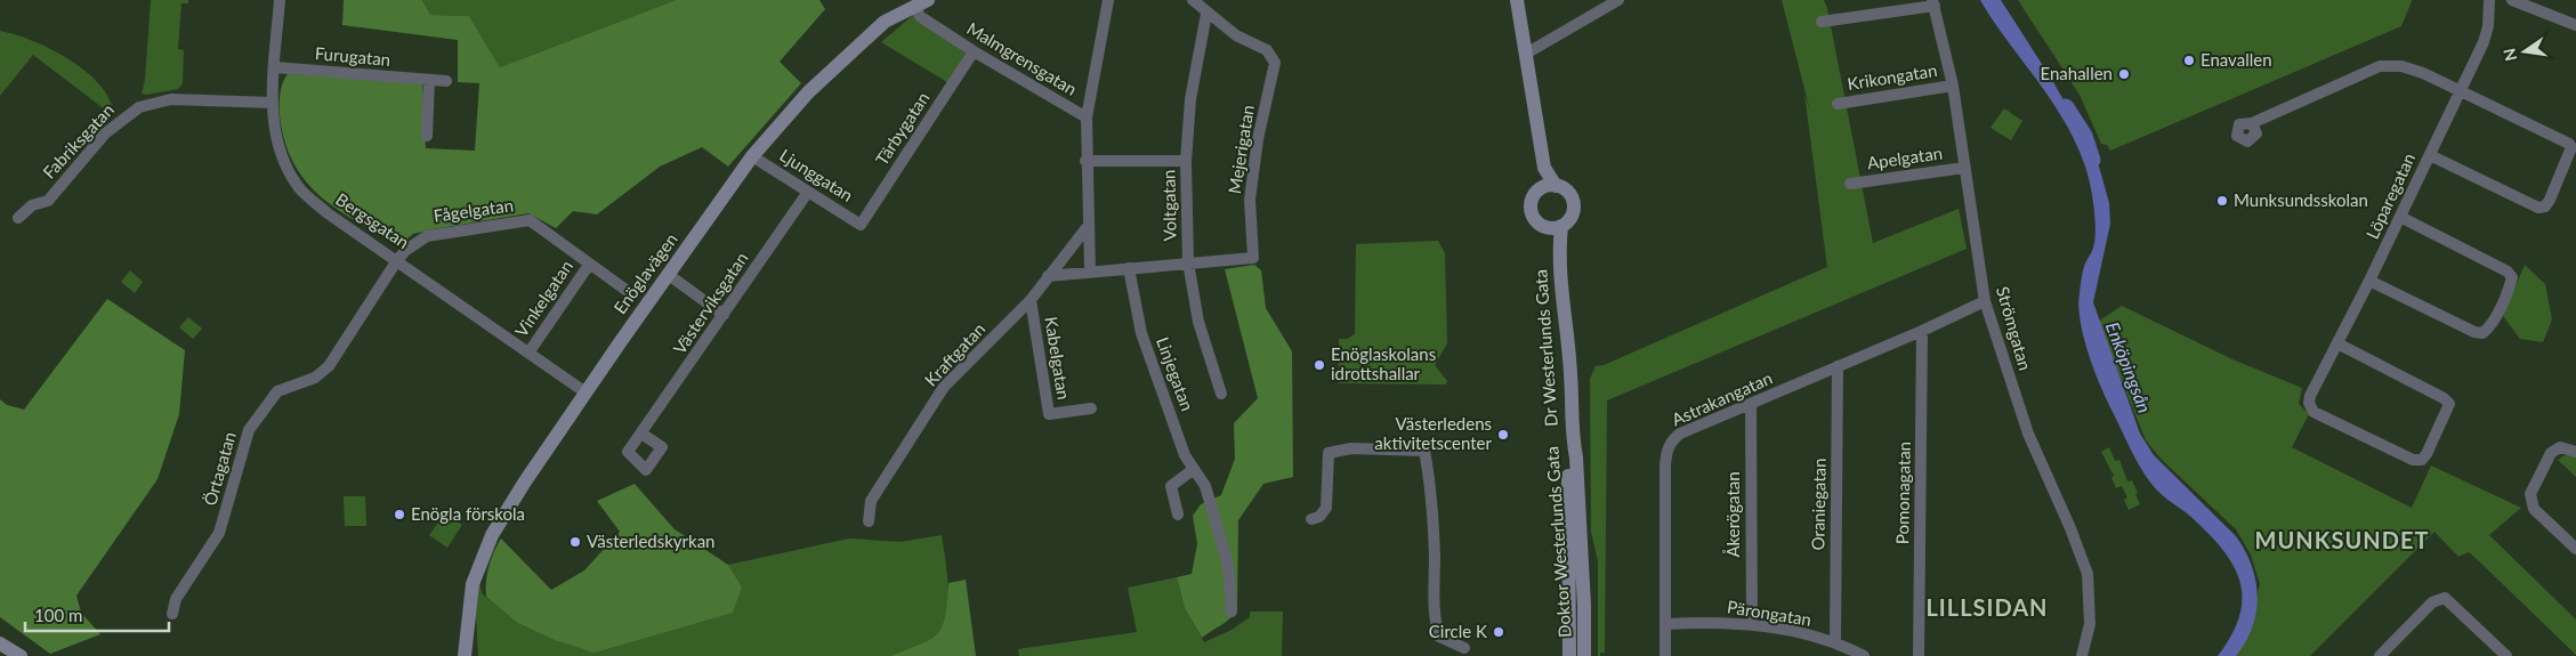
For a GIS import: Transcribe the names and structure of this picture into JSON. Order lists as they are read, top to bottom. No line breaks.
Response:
{"streets":{"main road":["Enöglavägen","Dr Westerlunds Gata","Doktor Westerlunds Gata"],"street":["Furugatan","Malmgrensgatan","Krikongatan","Tärbygatan","Fabriksgatan","Mejerigatan","Apelgatan","Ljunggatan","Löparegatan","Voltgatan","Fågelgatan","Bergsgatan","Vinkelgatan","Västerviksgatan","Strömgatan","Kraftgatan","Kabelgatan","Linjegatan","Astrakangatan","Örtagatan","Pomonagatan","Oraniegatan","Åkerögatan","Pärongatan"]},"crossings":[["Furugatan","Bergsgatan"],["Malmgrensgatan","Tärbygatan"],["Malmgrensgatan","Enöglavägen"],["Krikongatan","Strömgatan"],["Tärbygatan","Ljunggatan"],["Fabriksgatan","Bergsgatan"],["Mejerigatan","Voltgatan"],["Apelgatan","Strömgatan"],["Ljunggatan","Enöglavägen"],["Ljunggatan","Västerviksgatan"],["Fågelgatan","Vinkelgatan"],["Fågelgatan","Örtagatan"],["Bergsgatan","Enöglavägen"],["Bergsgatan","Vinkelgatan"],["Bergsgatan","Örtagatan"],["Strömgatan","Astrakangatan"],["Dr Westerlunds Gata","Doktor Westerlunds Gata"],["Kraftgatan","Kabelgatan"],["Astrakangatan","Pomonagatan"],["Astrakangatan","Oraniegatan"],["Astrakangatan","Åkerögatan"],["Astrakangatan","Pärongatan"],["Oraniegatan","Pärongatan"],["Åkerögatan","Pärongatan"]],"districts":["MUNKSUNDET","LILLSIDAN"],"water":["Enköpingsån"],"places":["Enavallen","Enahallen","Munksundsskolan","Enöglaskolans idrottshallar","Västerledens aktivitetscenter","Enögla förskola","Västerledskyrkan","Circle K"],"scale_bar":"100 m","north":"left"}
